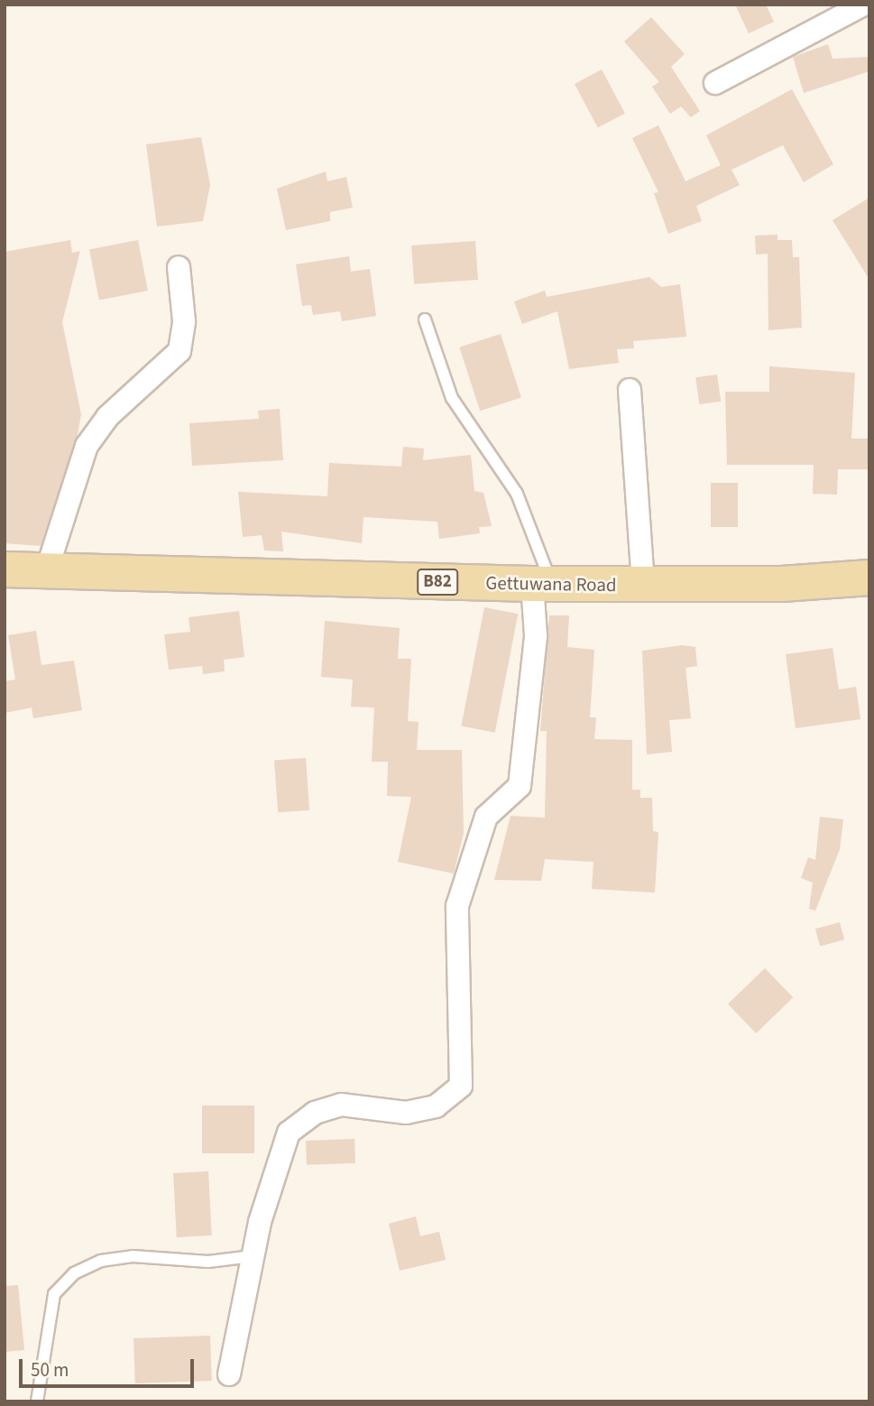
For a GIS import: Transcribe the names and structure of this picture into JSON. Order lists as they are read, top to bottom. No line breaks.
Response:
{"streets":{"main road":["B82","Gettuwana Road"]},"scale_bar":"50 m"}
